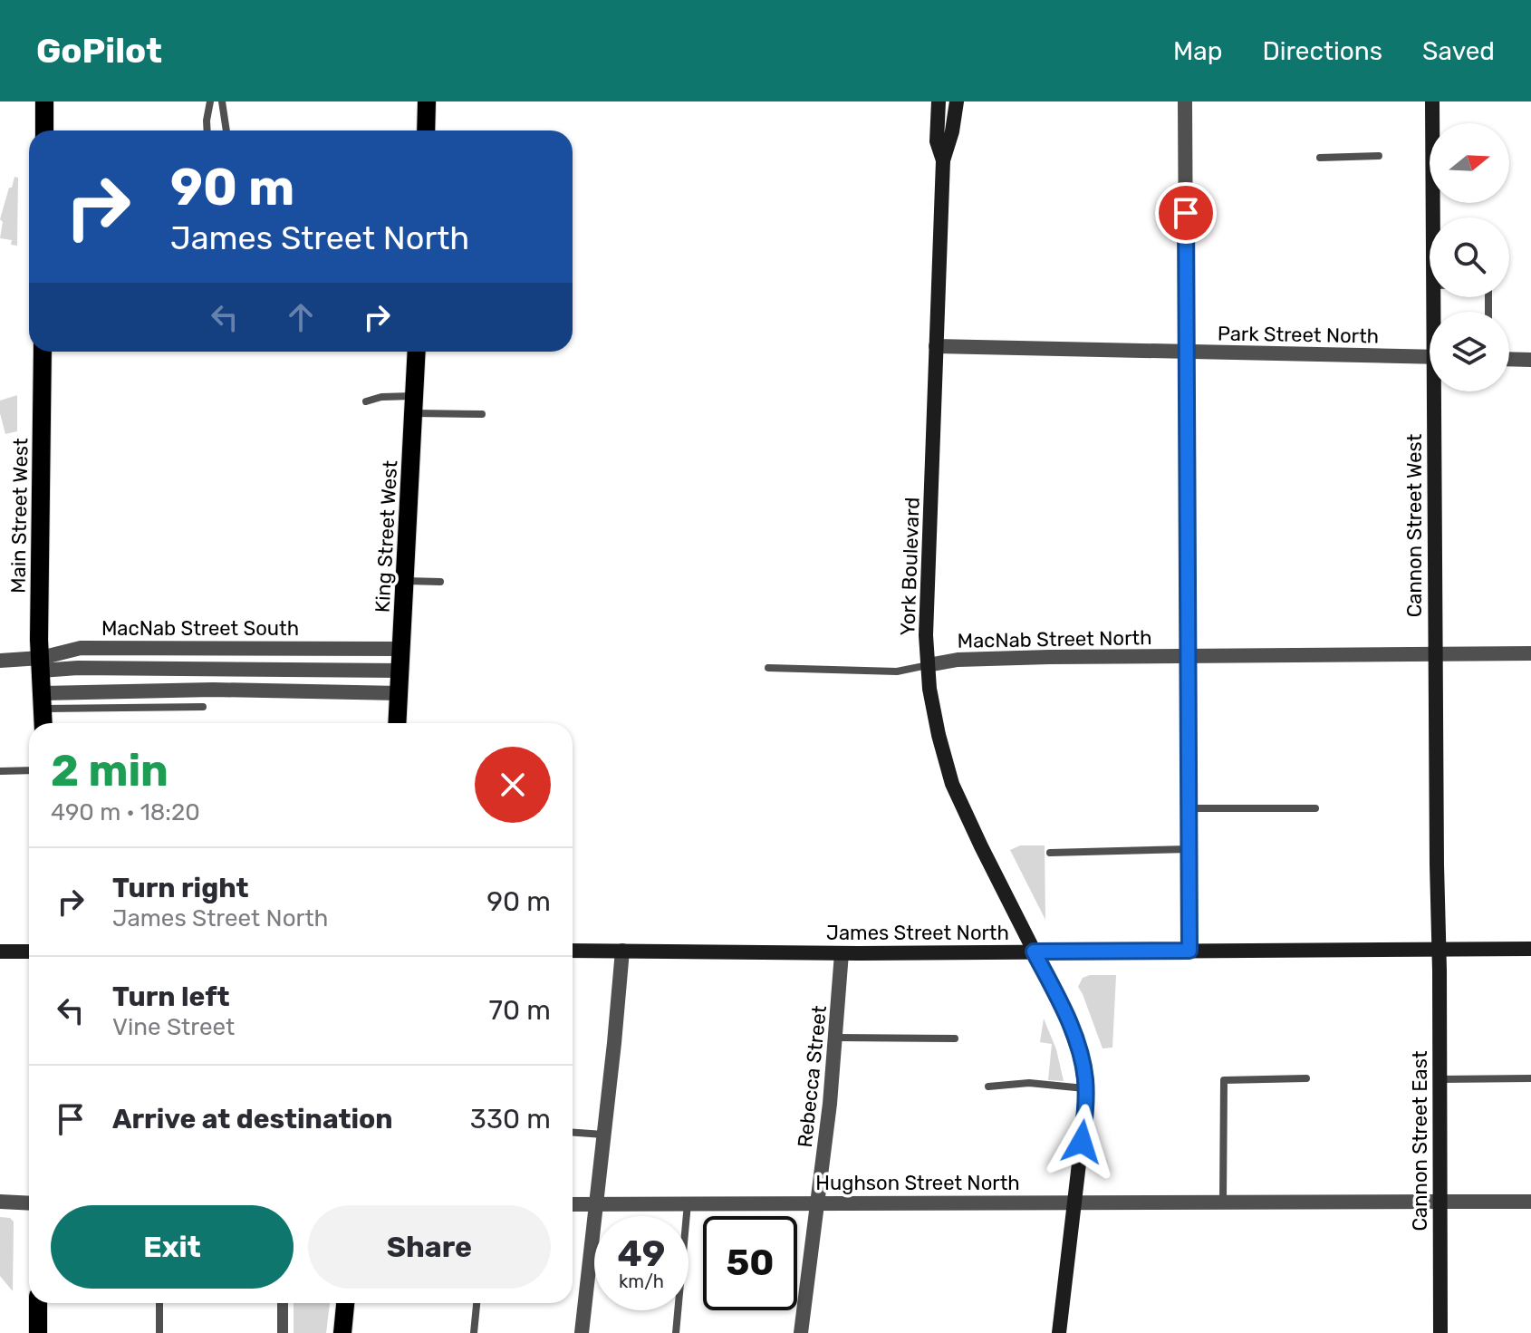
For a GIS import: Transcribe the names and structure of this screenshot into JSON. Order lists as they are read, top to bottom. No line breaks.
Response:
{"streets":{"main road":["Main Street West","Cannon Street West","King Street West","York Boulevard","James Street North","Cannon Street East"],"street":["Park Street North","MacNab Street South","MacNab Street North","Rebecca Street","Hughson Street North"]},"crossings":[["Park Street North","York Boulevard"],["Main Street West","MacNab Street South"],["Cannon Street West","MacNab Street North"],["Cannon Street West","James Street North"],["Cannon Street West","Cannon Street East"],["King Street West","MacNab Street South"],["York Boulevard","MacNab Street North"],["York Boulevard","James Street North"],["York Boulevard","Hughson Street North"],["James Street North","Rebecca Street"],["James Street North","Cannon Street East"],["Rebecca Street","Hughson Street North"],["Cannon Street East","Hughson Street North"]],"north":"right","page":{"header":"GoPilot","nav":["Map","Directions","Saved"],"turn":["90 m","James Street North"],"heading":["2 min","490 m · 18:20"],"list":[{"name":"Turn right","note":"James Street North","value":"90 m"},{"name":"Turn left","note":"Vine Street","value":"70 m"},{"name":"Arrive at destination","value":"330 m"}],"buttons":["Exit","Share"],"speed":"49 km/h","limit":"50"}}
